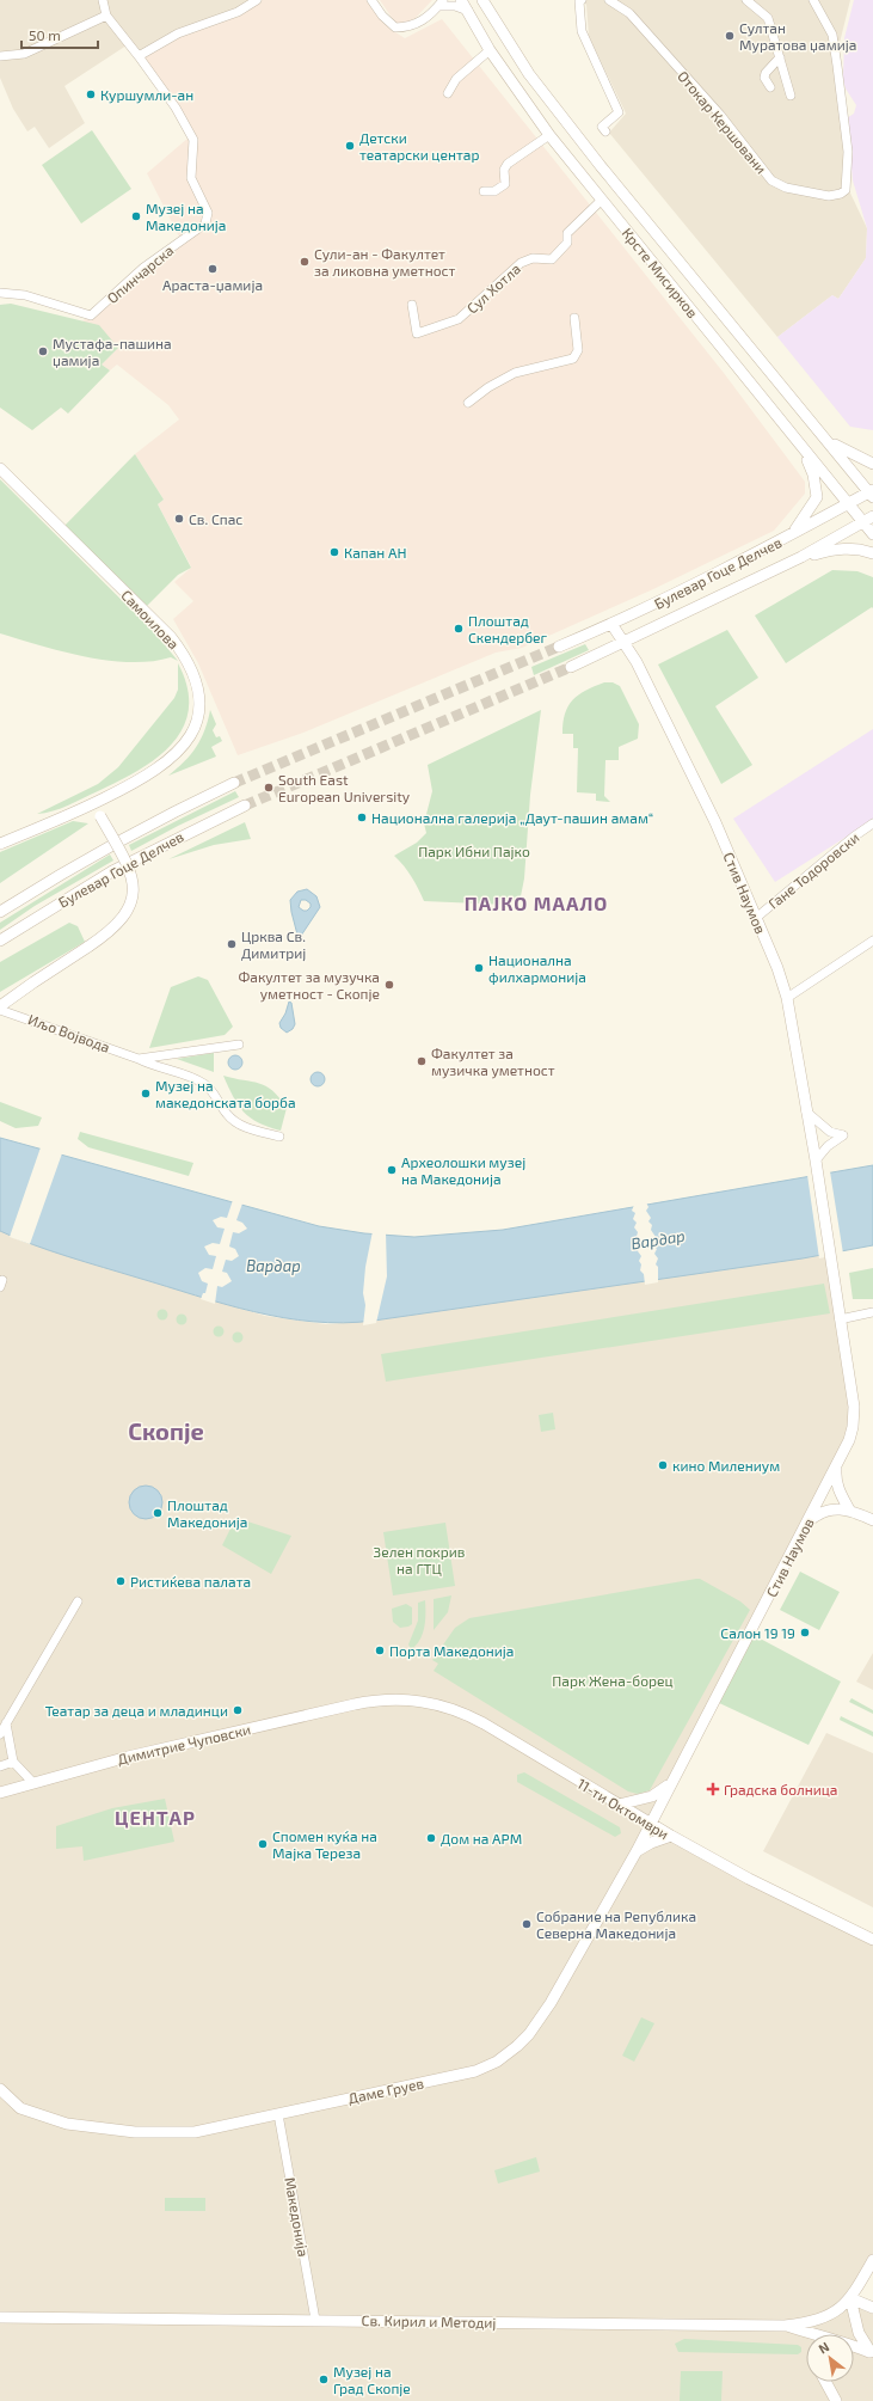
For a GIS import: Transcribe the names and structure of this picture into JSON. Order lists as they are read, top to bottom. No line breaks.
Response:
{"streets":{"street":["Отокар Кершовани","Крсте Мисирков","Опинчарска","Сул Хотла","Булевар Гоце Делчев","Самоилова","Гане Тодоровски","Стив Наумов","Иљо Војвода","Димитрие Чуповски","11-ти Октомври","Даме Груев","Македонија","Св. Кирил и Методиј"]},"crossings":[["Крсте Мисирков","Сул Хотла"],["Крсте Мисирков","Булевар Гоце Делчев"],["Булевар Гоце Делчев","Стив Наумов"],["Гане Тодоровски","Стив Наумов"],["Стив Наумов","11-ти Октомври"],["Стив Наумов","Даме Груев"],["Димитрие Чуповски","11-ти Октомври"],["11-ти Октомври","Даме Груев"],["Даме Груев","Македонија"],["Македонија","Св. Кирил и Методиј"]],"districts":["ПАЈКО МААЛО","Скопје","ЦЕНТАР"],"water":["Вардар"],"parks":["Парк Ибни Пајко","Зелен покрив на ГТЦ","Парк Жена-борец"],"places":{"other":["Султан Муратова џамија","Куршумли-ан","Детски театарски центар","Музеј на Македонија","Сули-ан - Факултет за ликовна уметност","Араста-џамија","Мустафа-пашина џамија","Св. Спас","Капан АН","Плоштад Скендербег","South East European University","Национална галерија „Даут-пашин амам“","Црква Св. Димитриј","Национална филхармонија","Факултет за музучка уметност - Скопје","Факултет за музичка уметност","Музеј на македонската борба","Археолошки музеј на Македонија","кино Милениум","Плоштад Македонија","Ристиќева палата","Салон 19 19","Порта Македонија","Театар за деца и младинци","Дом на АРМ","Спомен куќа на Мајка Тереза","Собрание на Република Северна Македонија","Музеј на Град Скопје"],"health":["Градска болница"]},"scale_bar":"50 m","north":"top left"}
